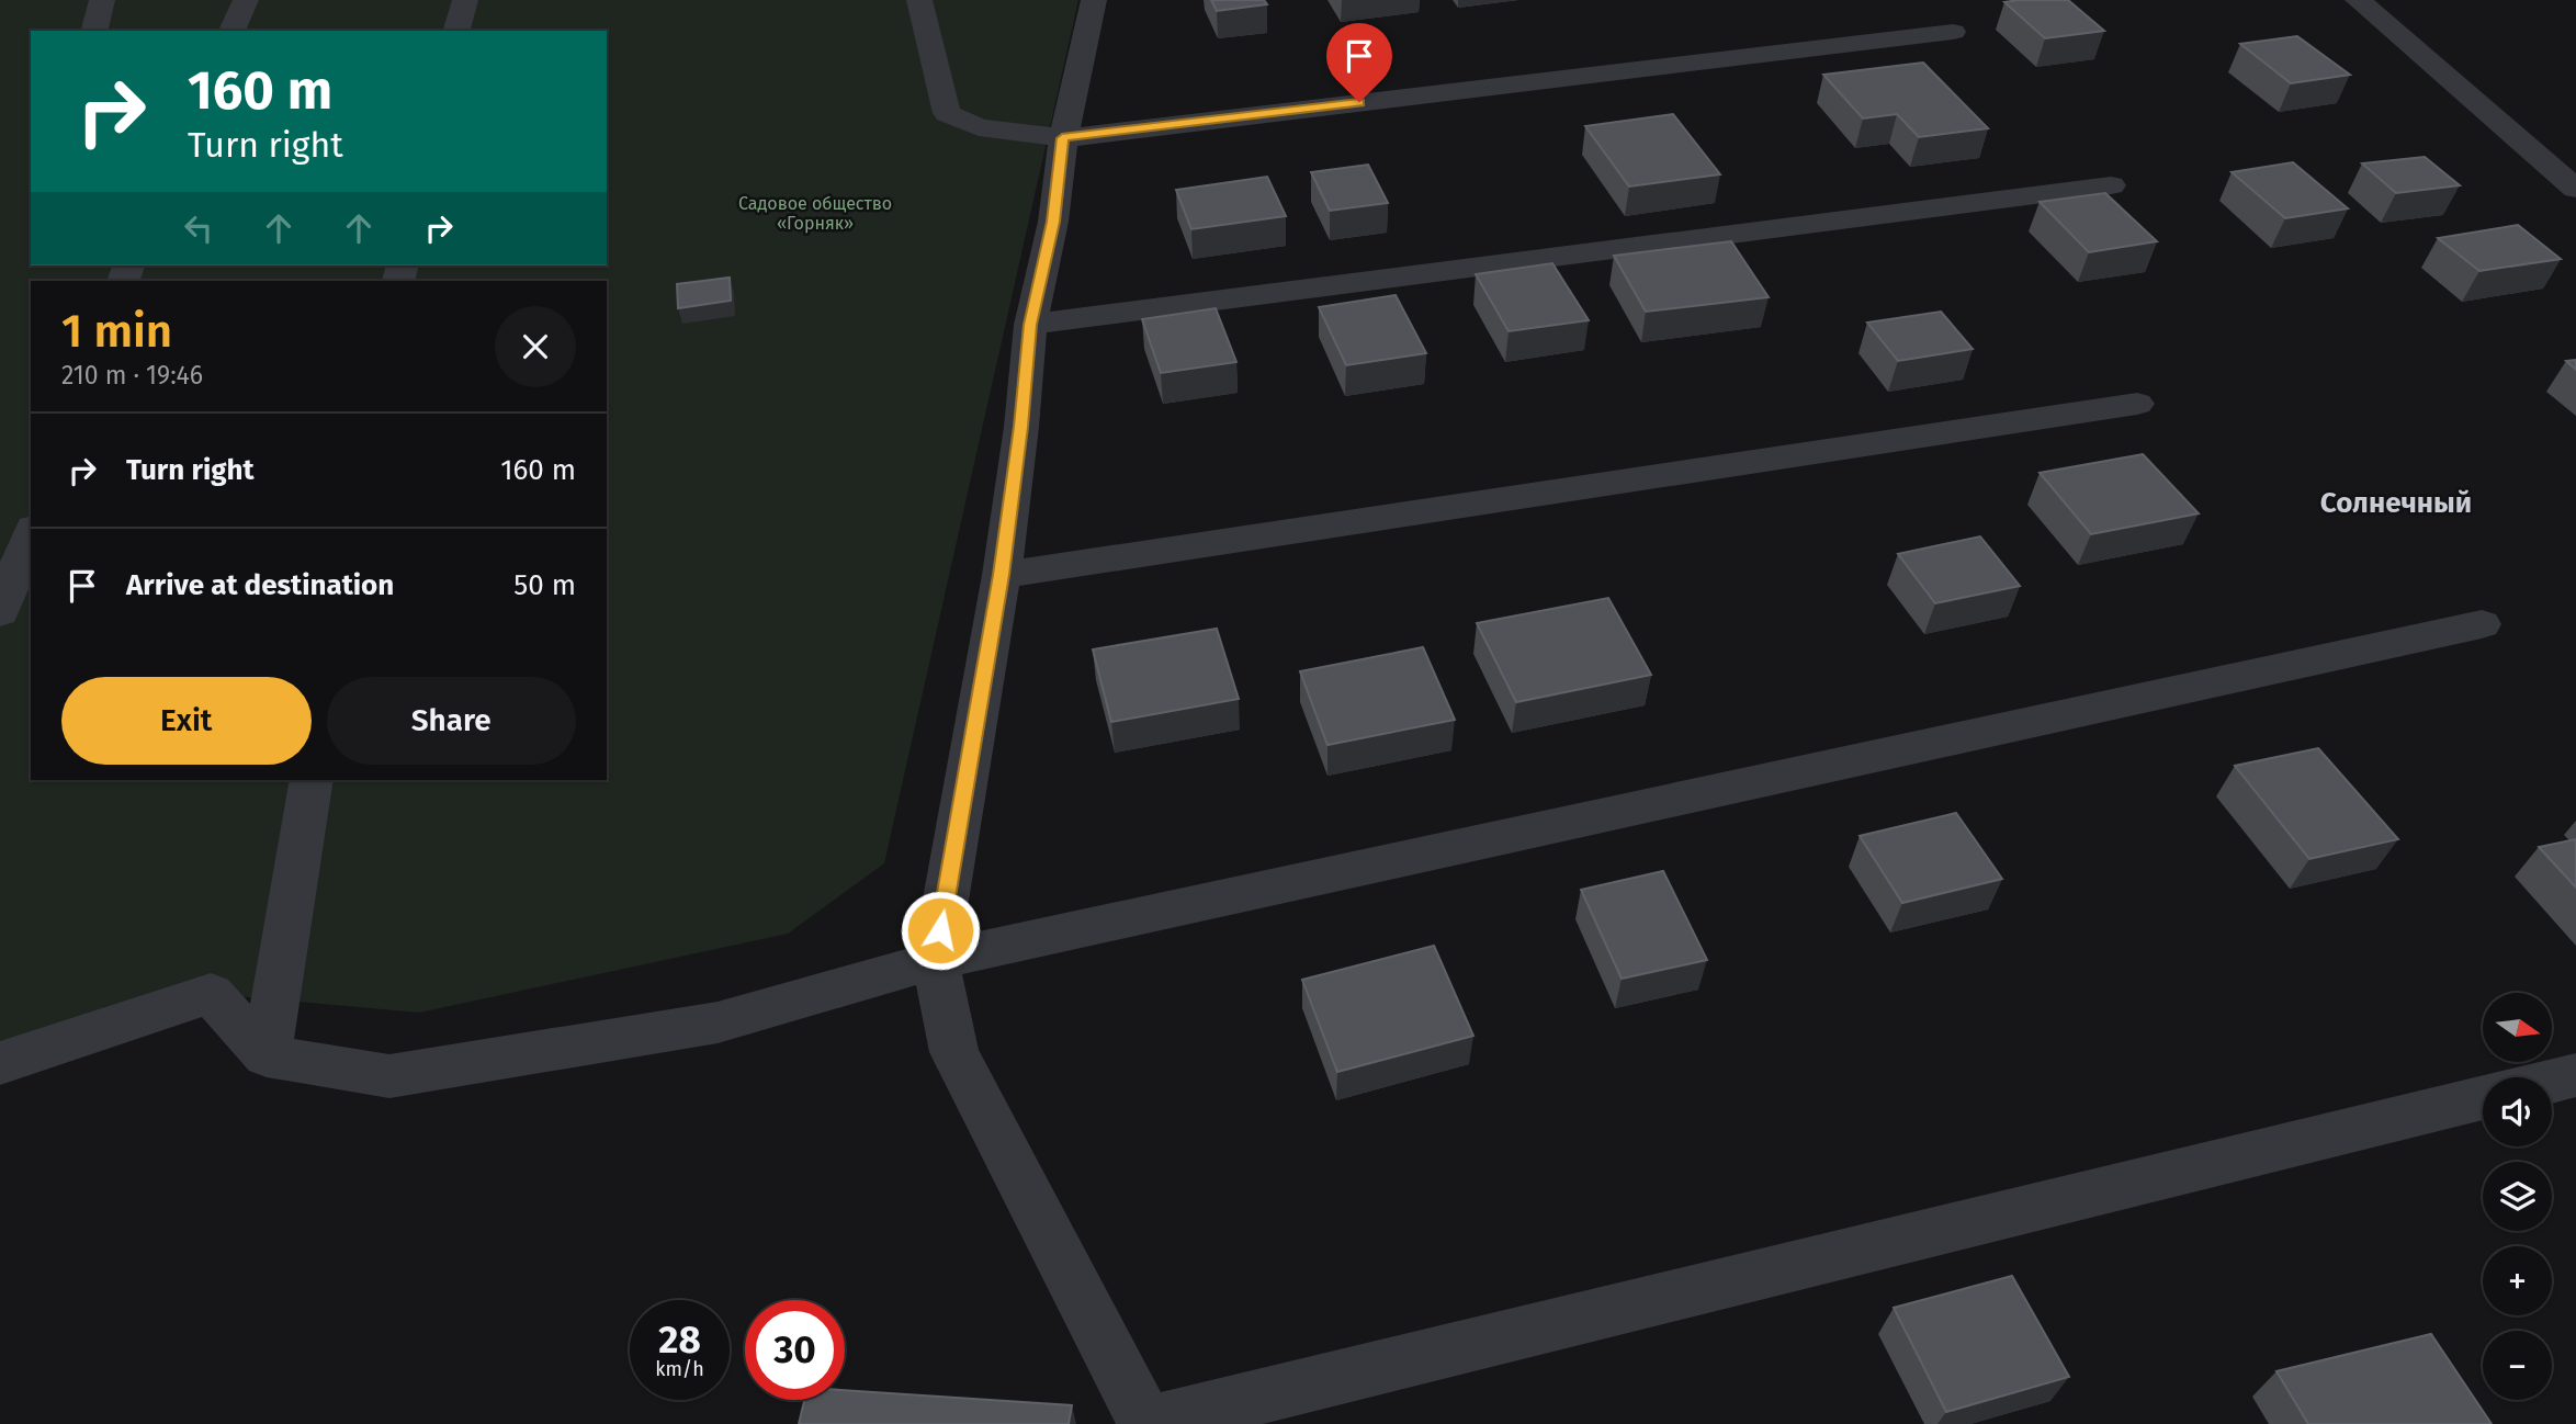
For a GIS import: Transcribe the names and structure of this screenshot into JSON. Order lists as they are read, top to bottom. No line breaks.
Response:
{"districts":["Солнечный"],"parks":["Садовое общество «Горняк»"],"north":"right","page":{"turn":["160 m","Turn right"],"heading":["1 min","210 m · 19:46"],"list":[{"name":"Turn right","value":"160 m"},{"name":"Arrive at destination","value":"50 m"}],"buttons":["Exit","Share"],"map_buttons":["+","−"],"speed":"28 km/h","limit":"30"}}
